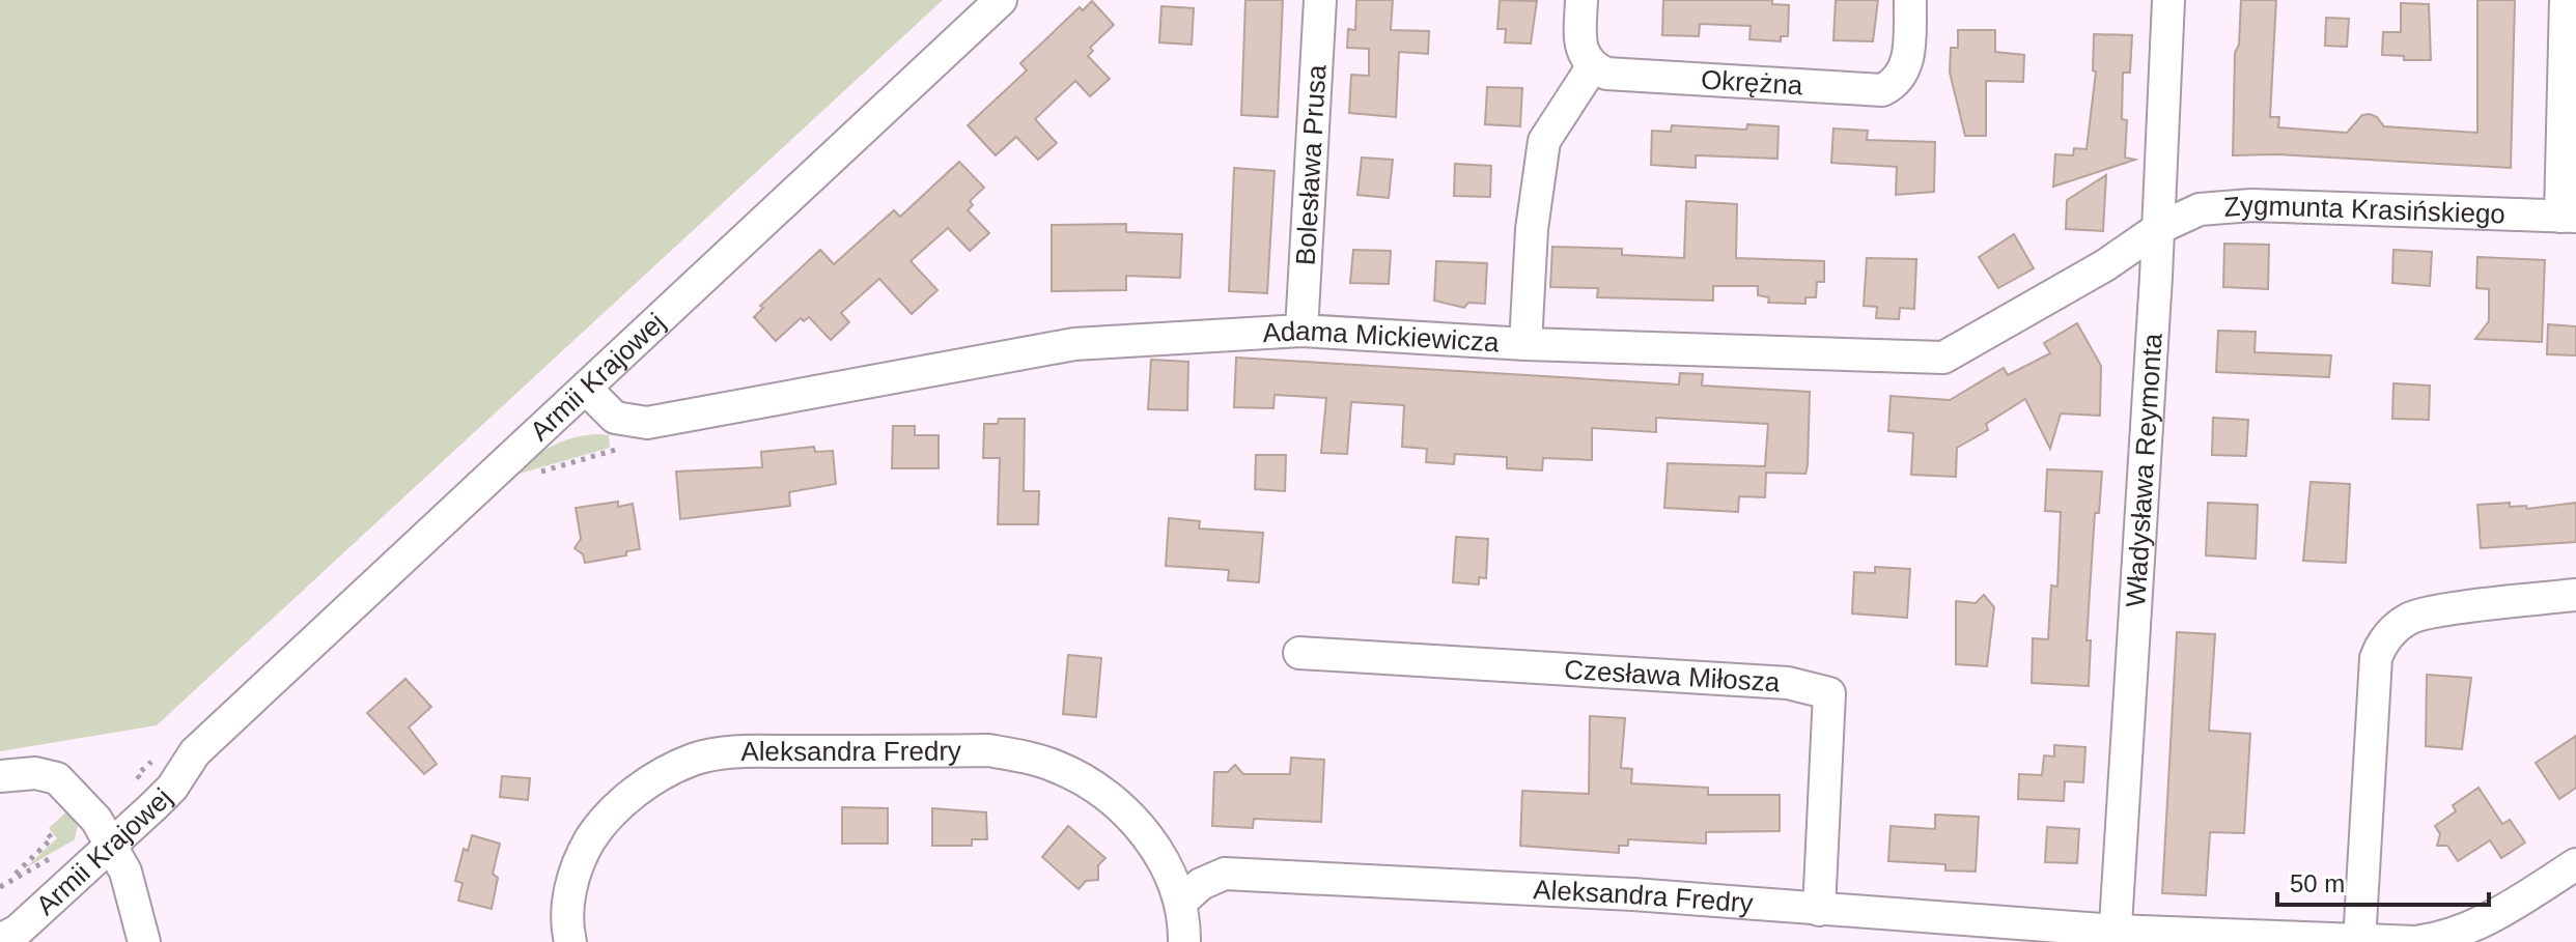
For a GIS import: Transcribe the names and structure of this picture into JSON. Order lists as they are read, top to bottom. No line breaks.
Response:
{"streets":{"street":["Okrężna","Bolesława Prusa","Zygmunta Krasińskiego","Adama Mickiewicza","Armii Krajowej","Władysława Reymonta","Czesława Miłosza","Aleksandra Fredry"]},"crossings":[["Bolesława Prusa","Adama Mickiewicza"],["Zygmunta Krasińskiego","Adama Mickiewicza"],["Zygmunta Krasińskiego","Władysława Reymonta"],["Adama Mickiewicza","Armii Krajowej"],["Adama Mickiewicza","Władysława Reymonta"],["Władysława Reymonta","Aleksandra Fredry"],["Czesława Miłosza","Aleksandra Fredry"]],"scale_bar":"50 m"}
